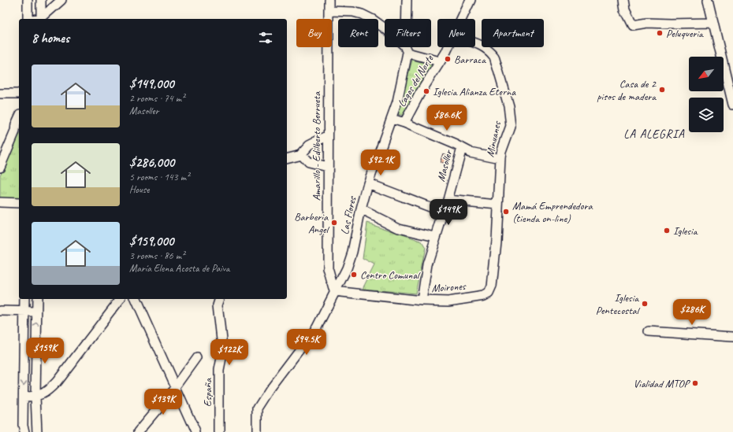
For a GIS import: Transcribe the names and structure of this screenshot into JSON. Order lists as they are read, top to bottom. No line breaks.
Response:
{"streets":{"street":["Lagos del Norte","Minuanes","Amarillo - Edilberto Berrueta","Masoller","Las Flores","Moirones","España"]},"crossings":[["Minuanes","Moirones"],["Amarillo - Edilberto Berrueta","Las Flores"],["Amarillo - Edilberto Berrueta","Moirones"],["Masoller","Moirones"],["Las Flores","Moirones"]],"districts":["LA ALEGRIA"],"places":["Peluqueria","Barraca","Casa de 2 pisos de madera","Iglesia Alianza Eterna","Mamá Emprendedora (tienda on-line)","Barberia Angel","Iglesia","Centro Comunal","Iglesia Pentecostal","Vialidad MTOP"],"north":"bottom left","page":{"chip":["Buy","Rent","Filters","New","Apartment"],"heading":"8 homes","list":[{"name":"$149,000","note":"2 rooms · 74 m² · Masoller"},{"name":"$286,000","note":"5 rooms · 143 m² · House"},{"name":"$159,000","note":"3 rooms · 86 m² · María Elena Acosta de Paiva"}],"price":["$86.6K","$92.1K","$149K","$286K","$94.5K","$159K","$122K","$139K"]}}
